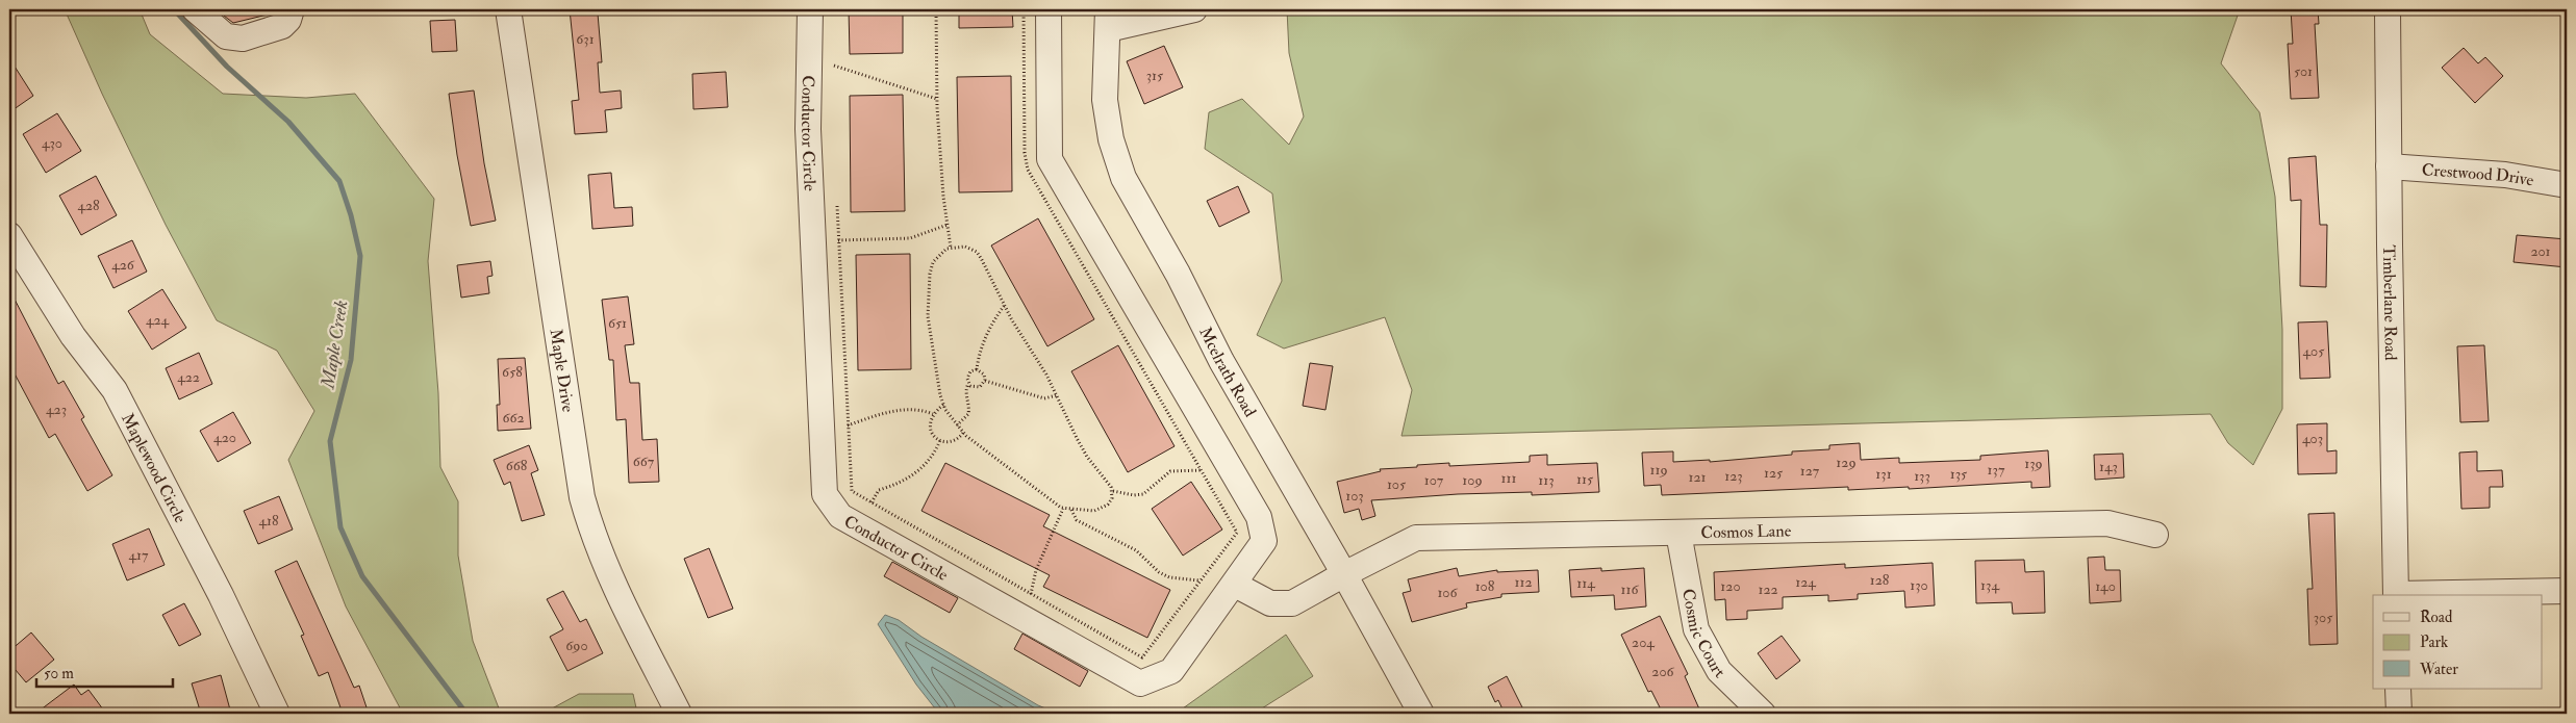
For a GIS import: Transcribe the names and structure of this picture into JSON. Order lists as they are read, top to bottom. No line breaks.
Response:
{"streets":{"street":["Conductor Circle","Crestwood Drive","Timberlane Road","Maple Drive","Mcelrath Road","Maplewood Circle","Cosmos Lane","Cosmic Court"]},"crossings":[["Crestwood Drive","Timberlane Road"],["Mcelrath Road","Cosmos Lane"],["Cosmos Lane","Cosmic Court"]],"water":["Maple Creek"],"house_numbers":["631","501","315","430","428","201","426","424","651","405","658","422","423","662","420","403","667","129","139","668","143","119","137","127","125","131","135","123","133","121","111","115","107","109","113","105","103","418","417","128","112","124","114","130","134","108","120","140","116","122","106","305","204","690","206"],"legend":["Road","Park","Water"],"scale_bar":"50 m"}
